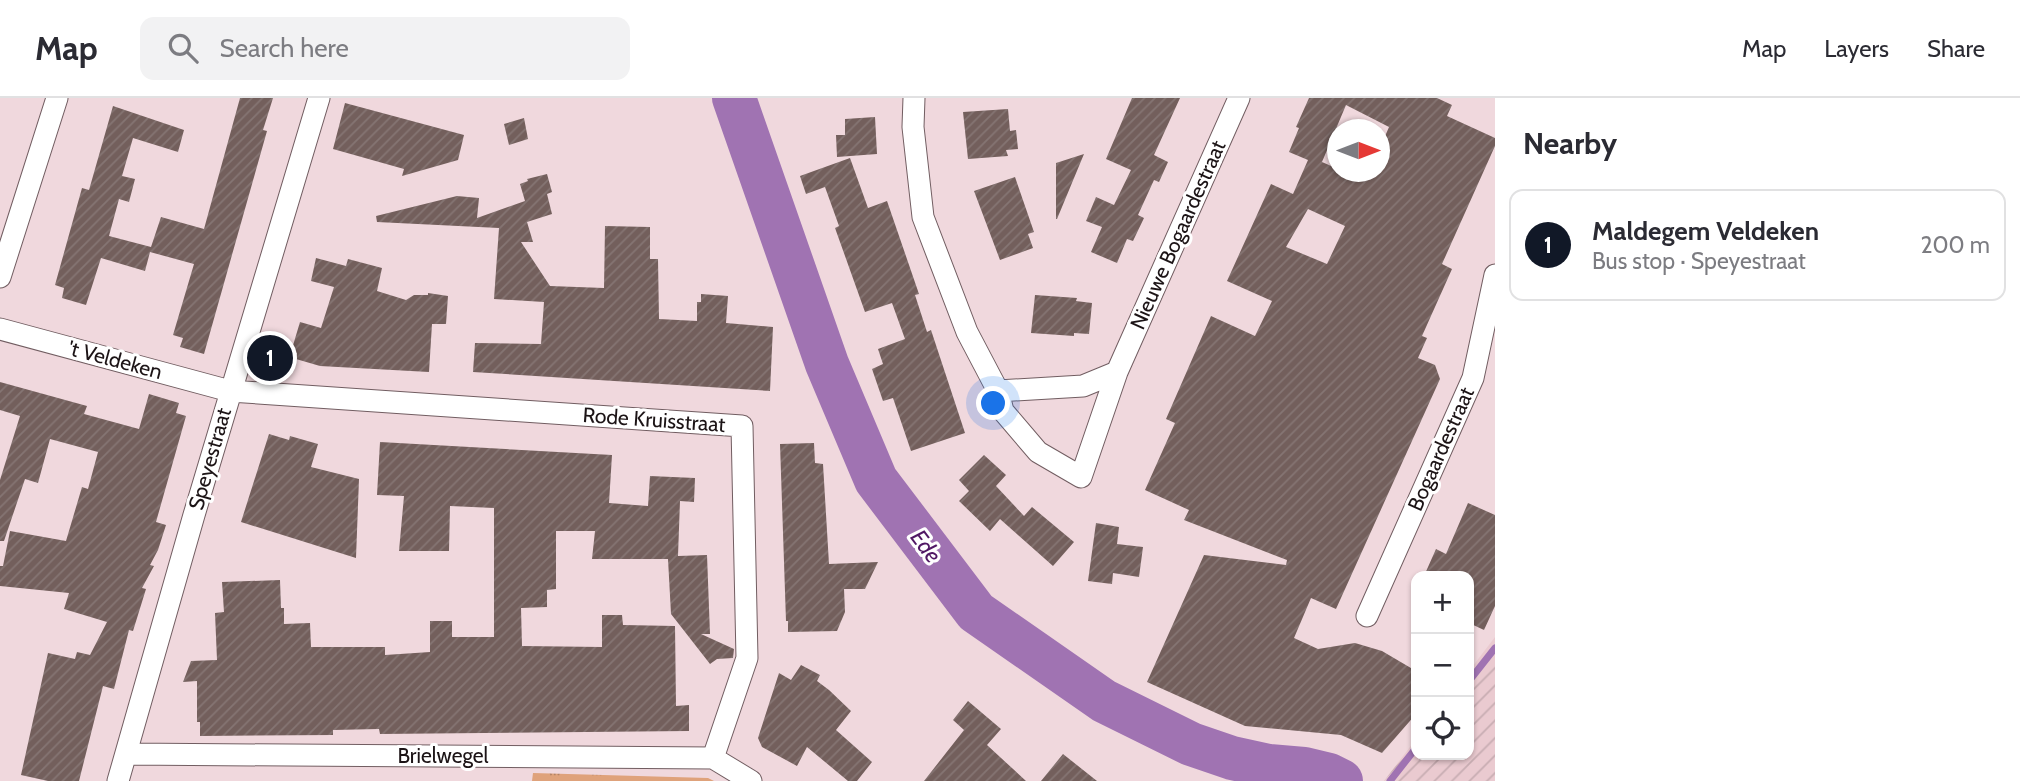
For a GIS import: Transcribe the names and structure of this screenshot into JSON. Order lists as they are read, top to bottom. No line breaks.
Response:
{"streets":{"street":["Nieuwe Bogaardestraat","'t Veldeken","Rode Kruisstraat","Bogaardestraat","Speyestraat","Brielwegel"]},"crossings":[["'t Veldeken","Rode Kruisstraat"],["'t Veldeken","Speyestraat"],["Rode Kruisstraat","Speyestraat"],["Rode Kruisstraat","Brielwegel"],["Speyestraat","Brielwegel"]],"water":["Ede"],"north":"right","page":{"header":"Map","search":"Search here","nav":["Map","Layers","Share"],"heading":"Nearby","list":[{"mark":"1","name":"Maldegem Veldeken","note":"Bus stop · Speyestraat","value":"200 m"}],"pins":"1","map_buttons":["+","−"]}}
